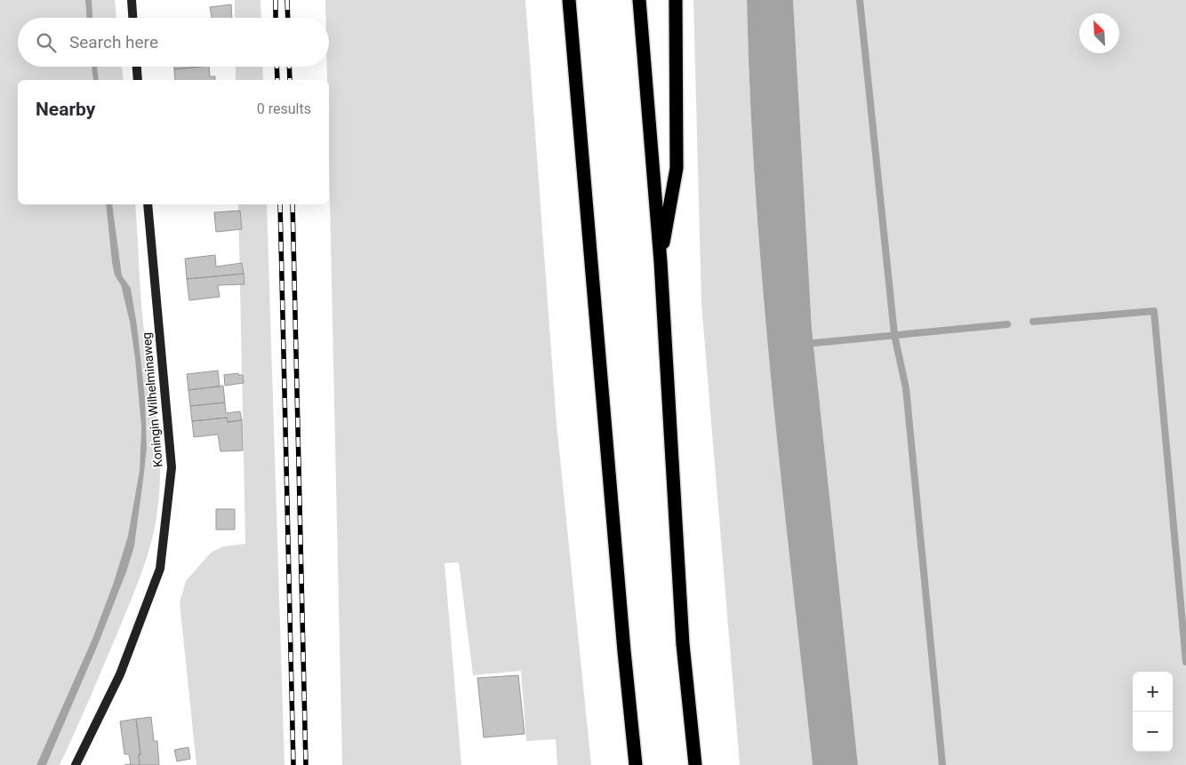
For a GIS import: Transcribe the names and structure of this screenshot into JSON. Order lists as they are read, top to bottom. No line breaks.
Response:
{"streets":{"main road":["Koningin Wilhelminaweg"]},"north":"top left","page":{"search":"Search here","heading":["Nearby","0 results"],"map_buttons":["+","−"]}}
